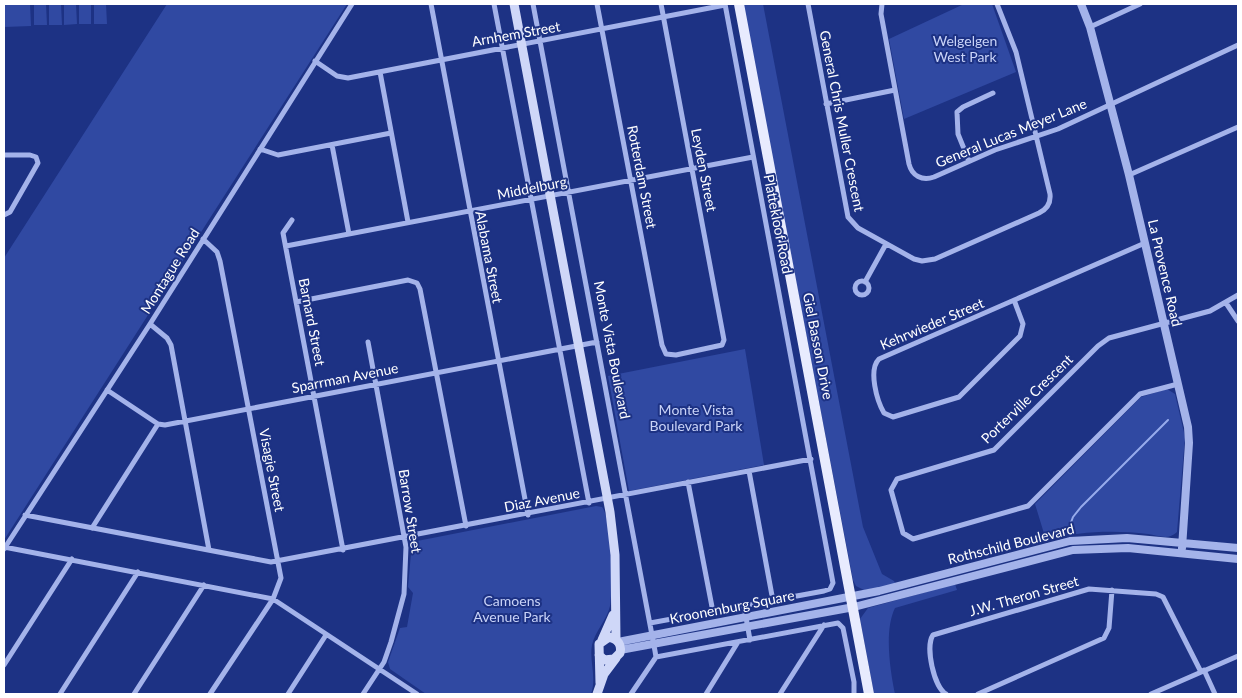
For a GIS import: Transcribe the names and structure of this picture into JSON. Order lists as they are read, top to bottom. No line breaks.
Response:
{"streets":{"main road":["Giel Basson Drive"],"street":["Arnhem Street","General Chris Muller Crescent","General Lucas Meyer Lane","Leyden Street","Rotterdam Street","Middelburg","Plattekloof Road","Alabama Street","Montague Road","La Provence Road","Barnard Street","Kehrwieder Street","Monte Vista Boulevard","Sparrman Avenue","Porterville Crescent","Visagie Street","Diaz Avenue","Barrow Street","Rothschild Boulevard","J.W. Theron Street","Kroonenburg Square"]},"crossings":[["Arnhem Street","Leyden Street"],["Arnhem Street","Rotterdam Street"],["Arnhem Street","Plattekloof Road"],["Arnhem Street","Alabama Street"],["Arnhem Street","Montague Road"],["Arnhem Street","Monte Vista Boulevard"],["General Chris Muller Crescent","General Lucas Meyer Lane"],["General Lucas Meyer Lane","La Provence Road"],["Leyden Street","Rotterdam Street"],["Leyden Street","Middelburg"],["Rotterdam Street","Middelburg"],["Middelburg","Plattekloof Road"],["Middelburg","Alabama Street"],["Middelburg","Barnard Street"],["Middelburg","Monte Vista Boulevard"],["Plattekloof Road","Diaz Avenue"],["Plattekloof Road","Kroonenburg Square"],["Alabama Street","Sparrman Avenue"],["Alabama Street","Diaz Avenue"],["Montague Road","Visagie Street"],["Montague Road","Diaz Avenue"],["La Provence Road","Kehrwieder Street"],["La Provence Road","Porterville Crescent"],["La Provence Road","Rothschild Boulevard"],["Barnard Street","Sparrman Avenue"],["Barnard Street","Diaz Avenue"],["Giel Basson Drive","Rothschild Boulevard"],["Giel Basson Drive","Kroonenburg Square"],["Monte Vista Boulevard","Sparrman Avenue"],["Monte Vista Boulevard","Diaz Avenue"],["Monte Vista Boulevard","Kroonenburg Square"],["Sparrman Avenue","Visagie Street"],["Sparrman Avenue","Barrow Street"],["Visagie Street","Diaz Avenue"],["Diaz Avenue","Barrow Street"],["Rothschild Boulevard","Kroonenburg Square"]],"parks":["Welgelgen West Park","Monte Vista Boulevard Park","Camoens Avenue Park"]}
